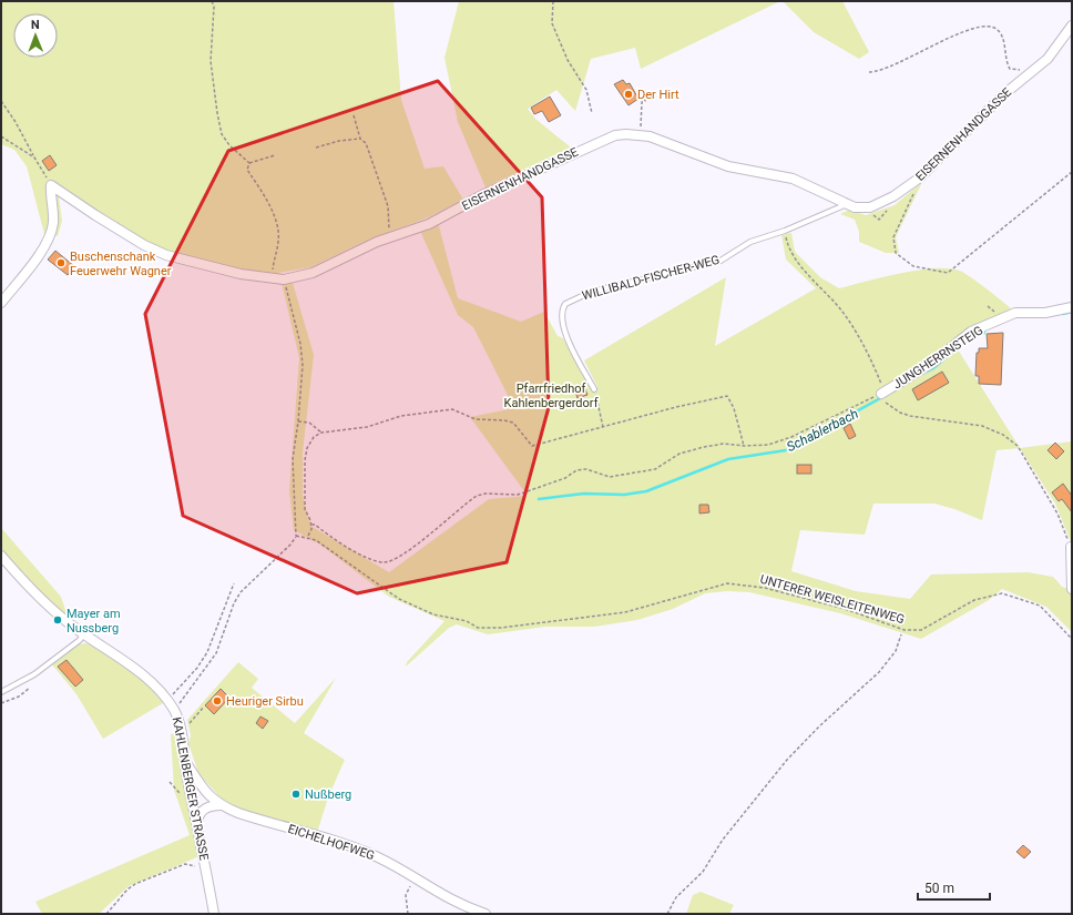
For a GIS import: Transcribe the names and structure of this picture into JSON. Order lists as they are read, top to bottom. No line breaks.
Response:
{"streets":{"street":["EISERNENHANDGASSE","JUNGHERRNSTEIG","KAHLENBERGER STRASSE","EICHELHOFWEG"],"lane":["WILLIBALD-FISCHER-WEG"],"path":["UNTERER WEISLEITENWEG"]},"crossings":[["EISERNENHANDGASSE","WILLIBALD-FISCHER-WEG"],["KAHLENBERGER STRASSE","EICHELHOFWEG"]],"water":["Schablerbach"],"parks":["Pfarrfriedhof Kahlenbergerdorf"],"places":["Der Hirt","Buschenschank Feuerwehr Wagner","Mayer am Nussberg","Heuriger Sirbu","Nußberg"],"scale_bar":"50 m","north":"top"}
